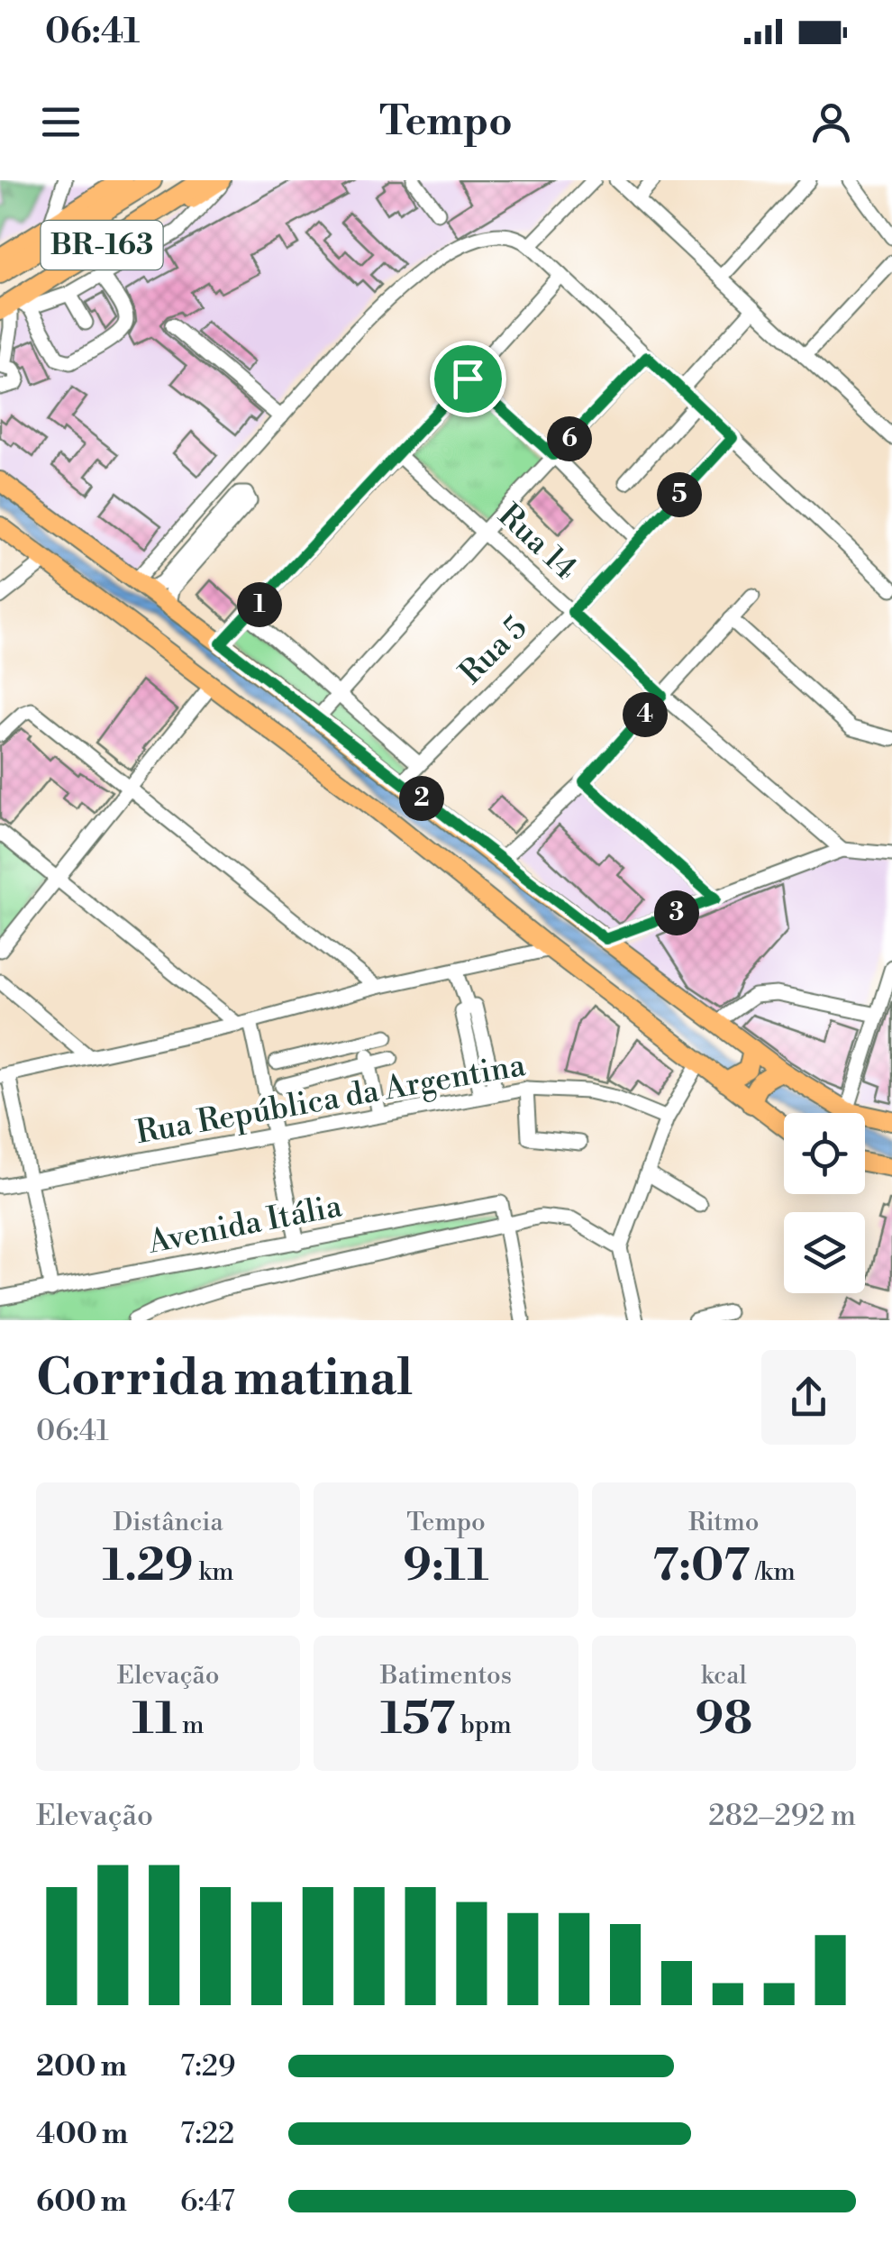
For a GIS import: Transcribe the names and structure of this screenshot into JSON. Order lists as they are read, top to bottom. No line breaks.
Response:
{"streets":{"highway":["BR-163"],"street":["Rua 14","Rua 5","Rua República da Argentina","Avenida Itália"]},"crossings":[["Rua 14","Rua 5"]],"page":{"status":"06:41","header":"Tempo","pins":["6","5","1","4","2","3"],"heading":["Corrida matinal","06:41"],"stats":[["Distância","1.29 km"],["Tempo","9:11"],["Ritmo","7:07 /km"],["Elevação","11 m"],["Batimentos","157 bpm"],["kcal","98"]],"chart":["Elevação","282–292 m"],"list":[{"name":"200 m","note":"7:29"},{"name":"400 m","note":"7:22"},{"name":"600 m","note":"6:47"}]}}
